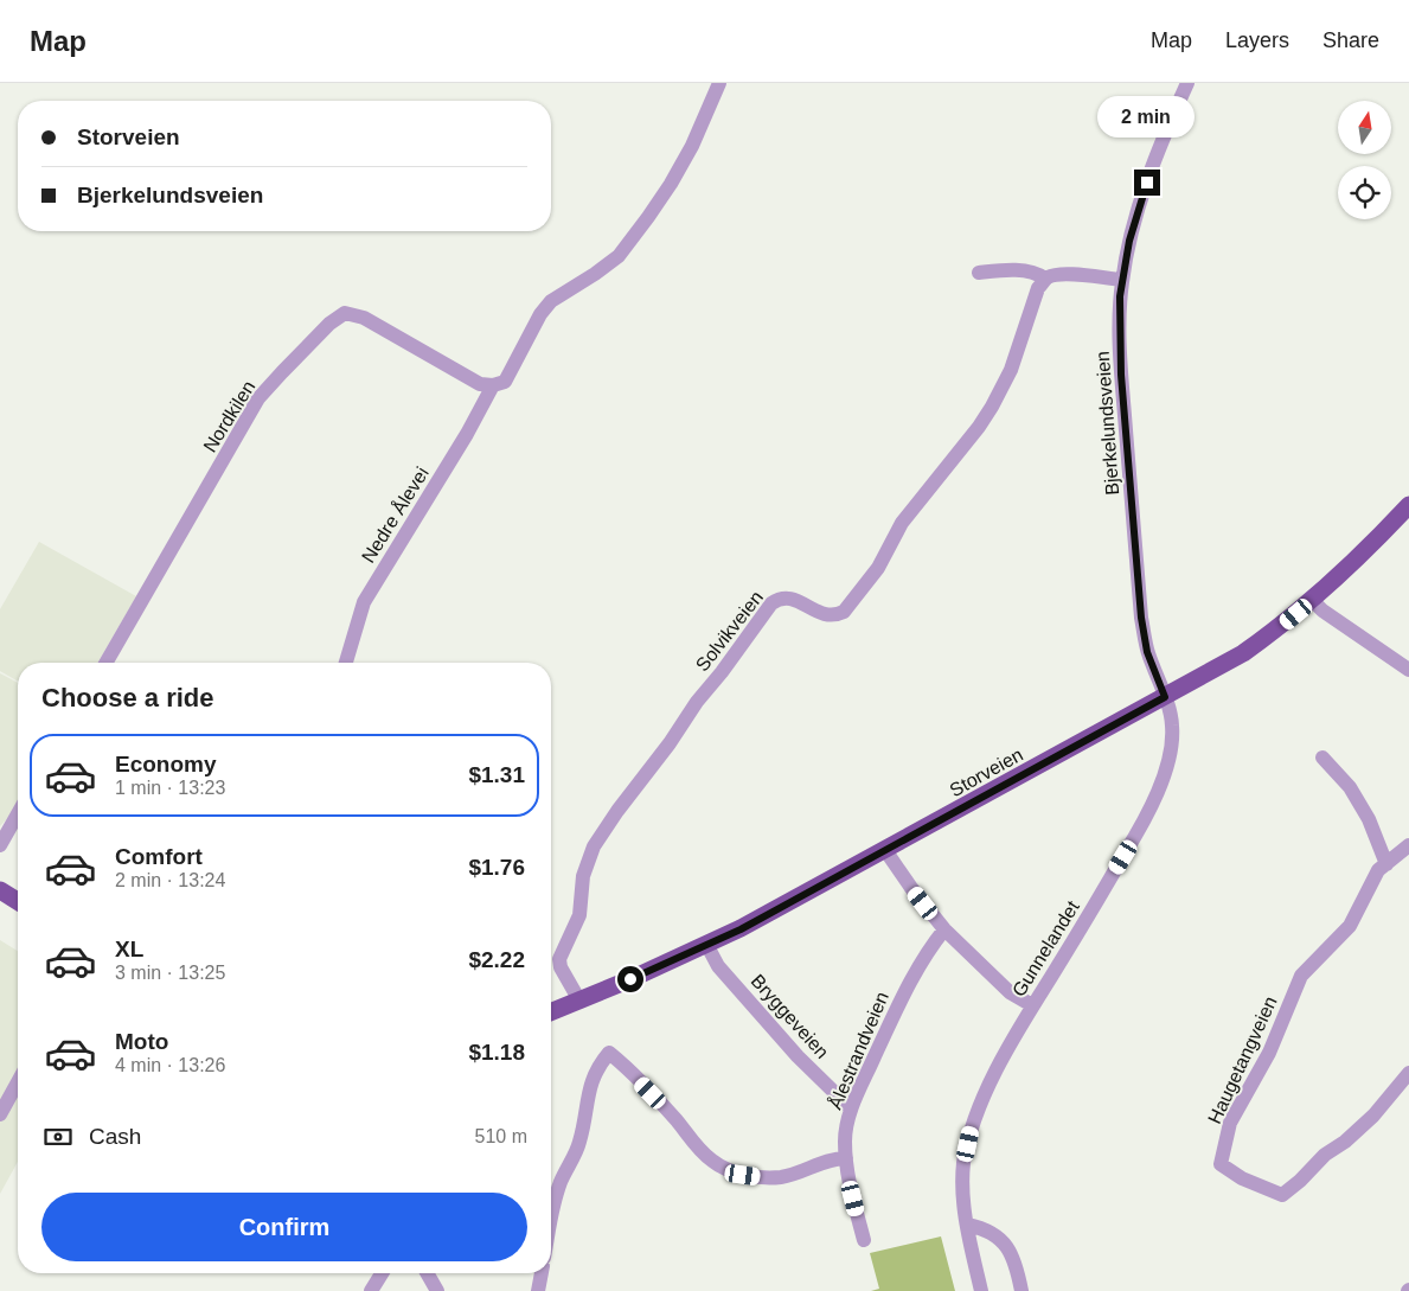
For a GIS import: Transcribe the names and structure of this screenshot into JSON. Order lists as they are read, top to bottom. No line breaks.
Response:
{"streets":{"main road":["Storveien"],"street":["Nordkilen","Bjerkelundsveien","Nedre Ålevei","Solvikveien","Gunnelandet","Bryggeveien","Ålestrandveien","Haugetangveien"]},"crossings":[["Nordkilen","Nedre Ålevei"],["Bjerkelundsveien","Storveien"],["Bjerkelundsveien","Gunnelandet"],["Solvikveien","Storveien"],["Storveien","Gunnelandet"],["Storveien","Bryggeveien"],["Bryggeveien","Ålestrandveien"]],"north":"top","page":{"header":"Map","nav":["Map","Layers","Share"],"bubble":"2 min","banner":["Storveien","Bjerkelundsveien"],"heading":"Choose a ride","list":[{"name":"Economy","note":"1 min · 13:23","value":"$1.31"},{"name":"Comfort","note":"2 min · 13:24","value":"$1.76"},{"name":"XL","note":"3 min · 13:25","value":"$2.22"},{"name":"Moto","note":"4 min · 13:26","value":"$1.18"}],"pay":["Cash","510 m"],"buttons":"Confirm"}}
